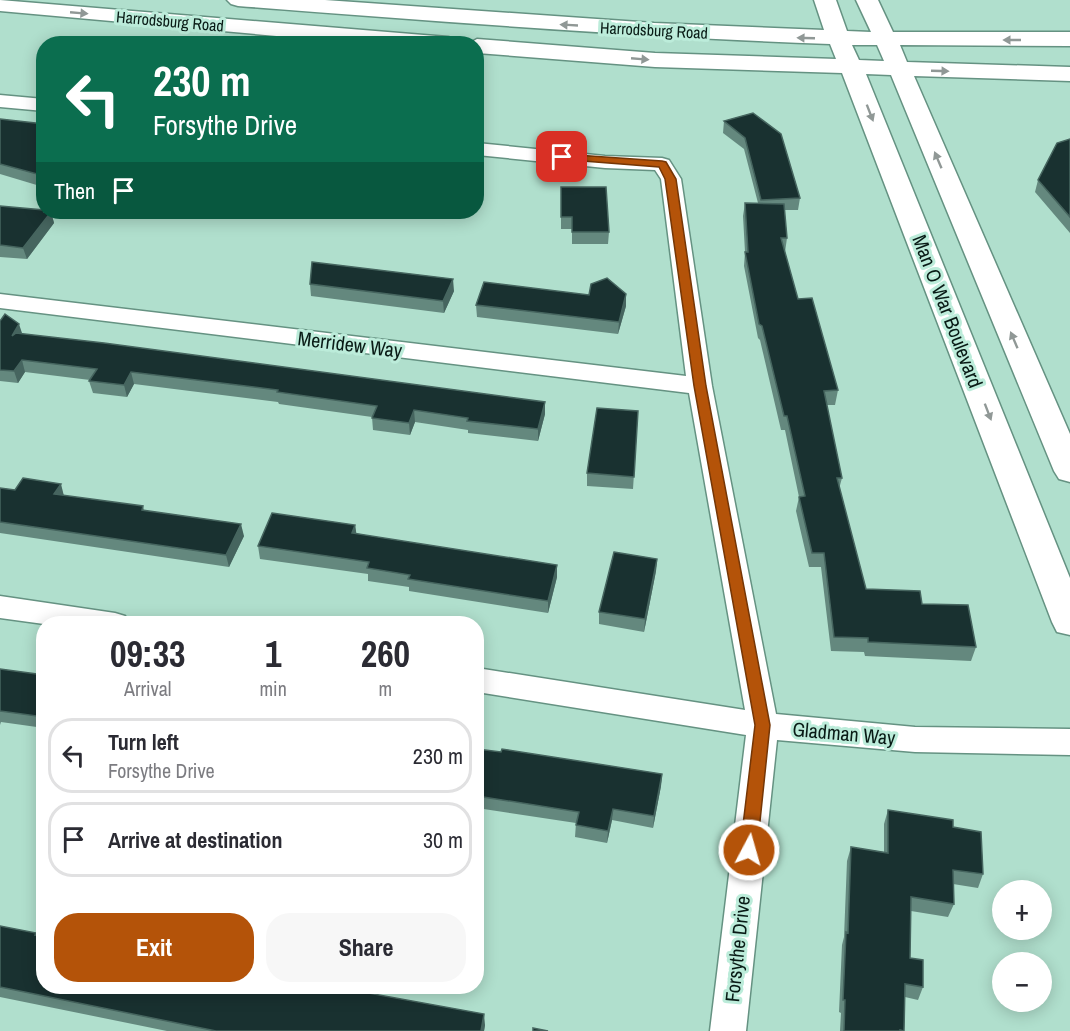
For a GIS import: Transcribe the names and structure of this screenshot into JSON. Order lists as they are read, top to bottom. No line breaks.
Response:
{"streets":{"main road":["Harrodsburg Road","Man O War Boulevard"],"street":["Merridew Way","Gladman Way","Forsythe Drive"]},"crossings":[["Harrodsburg Road","Man O War Boulevard"],["Merridew Way","Forsythe Drive"],["Gladman Way","Forsythe Drive"]],"page":{"turn":["230 m","Forsythe Drive"],"then":"Then","eta":["09:33","Arrival","1","min","260","m"],"list":[{"name":"Turn left","note":"Forsythe Drive","value":"230 m"},{"name":"Arrive at destination","value":"30 m"}],"map_buttons":["+","−"],"buttons":["Exit","Share"]}}
